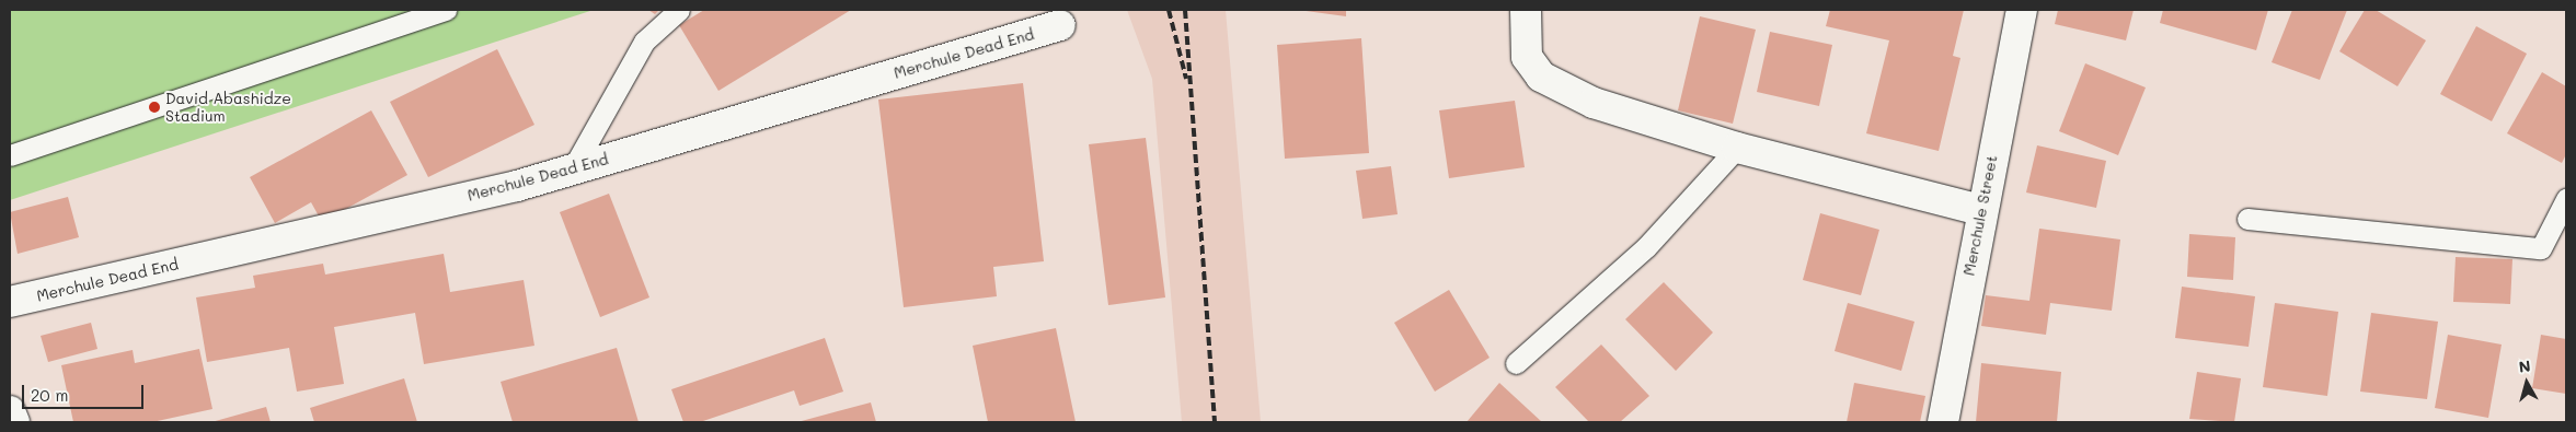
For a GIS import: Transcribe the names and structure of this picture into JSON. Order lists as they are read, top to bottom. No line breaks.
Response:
{"streets":{"street":["Merchule Dead End","Merchule Street"]},"places":["David Abashidze Stadium"],"scale_bar":"20 m","north":"top"}
